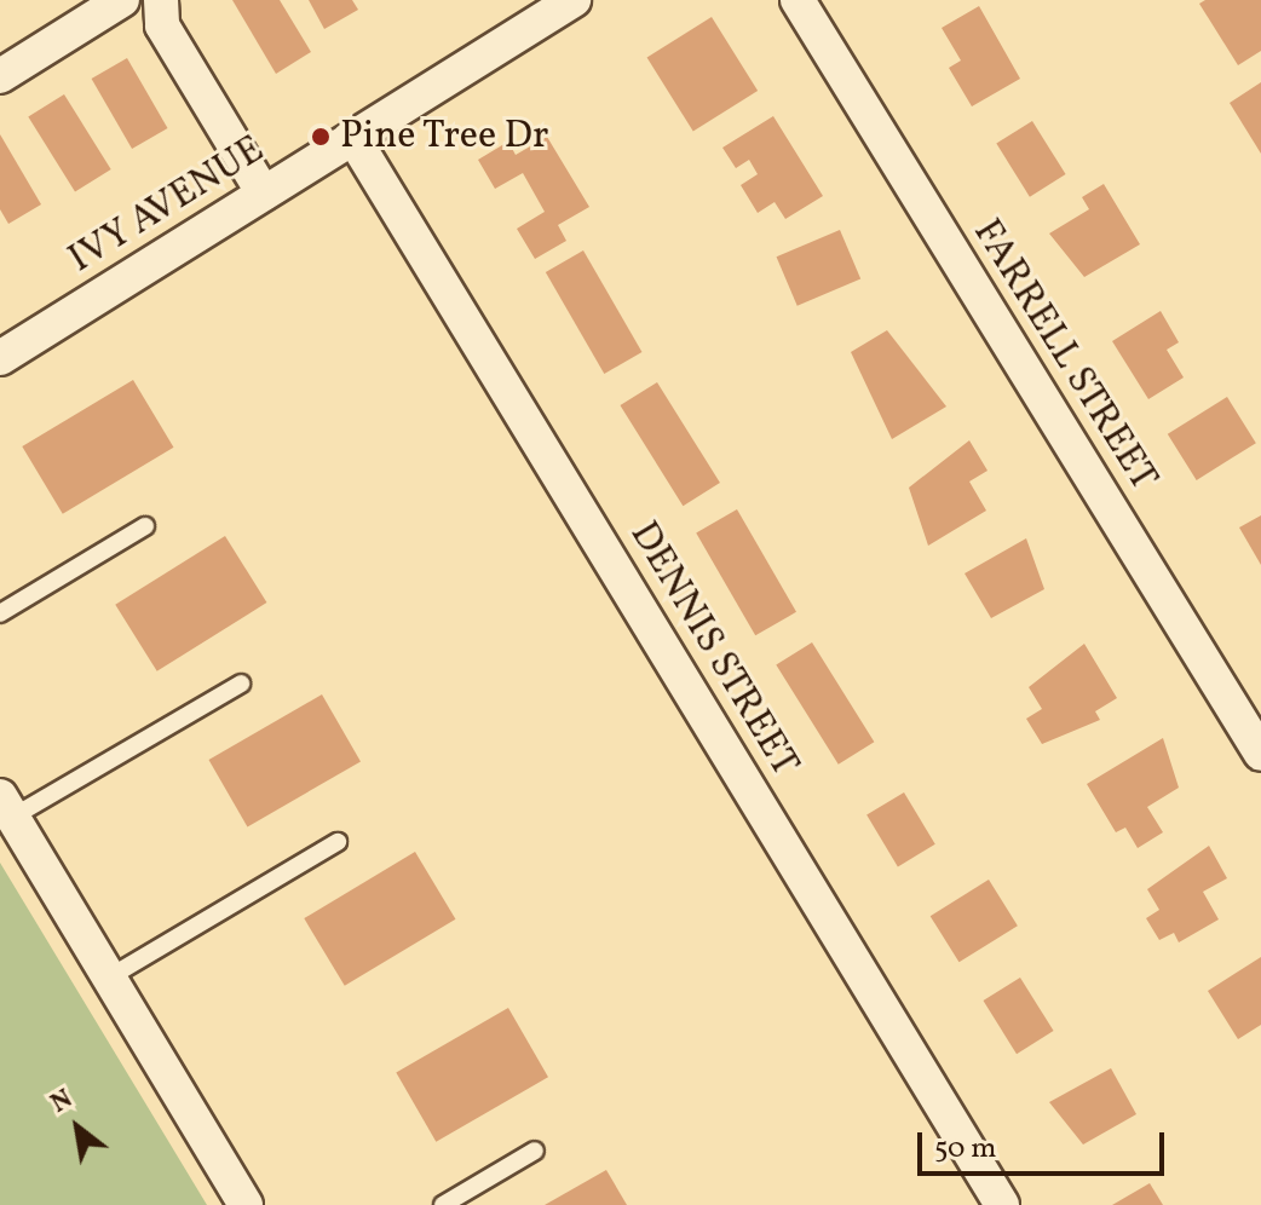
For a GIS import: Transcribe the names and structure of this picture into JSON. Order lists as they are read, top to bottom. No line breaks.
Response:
{"streets":{"street":["IVY AVENUE","FARRELL STREET","DENNIS STREET"]},"crossings":[["IVY AVENUE","DENNIS STREET"]],"places":["Pine Tree Dr"],"scale_bar":"50 m","north":"top left"}
